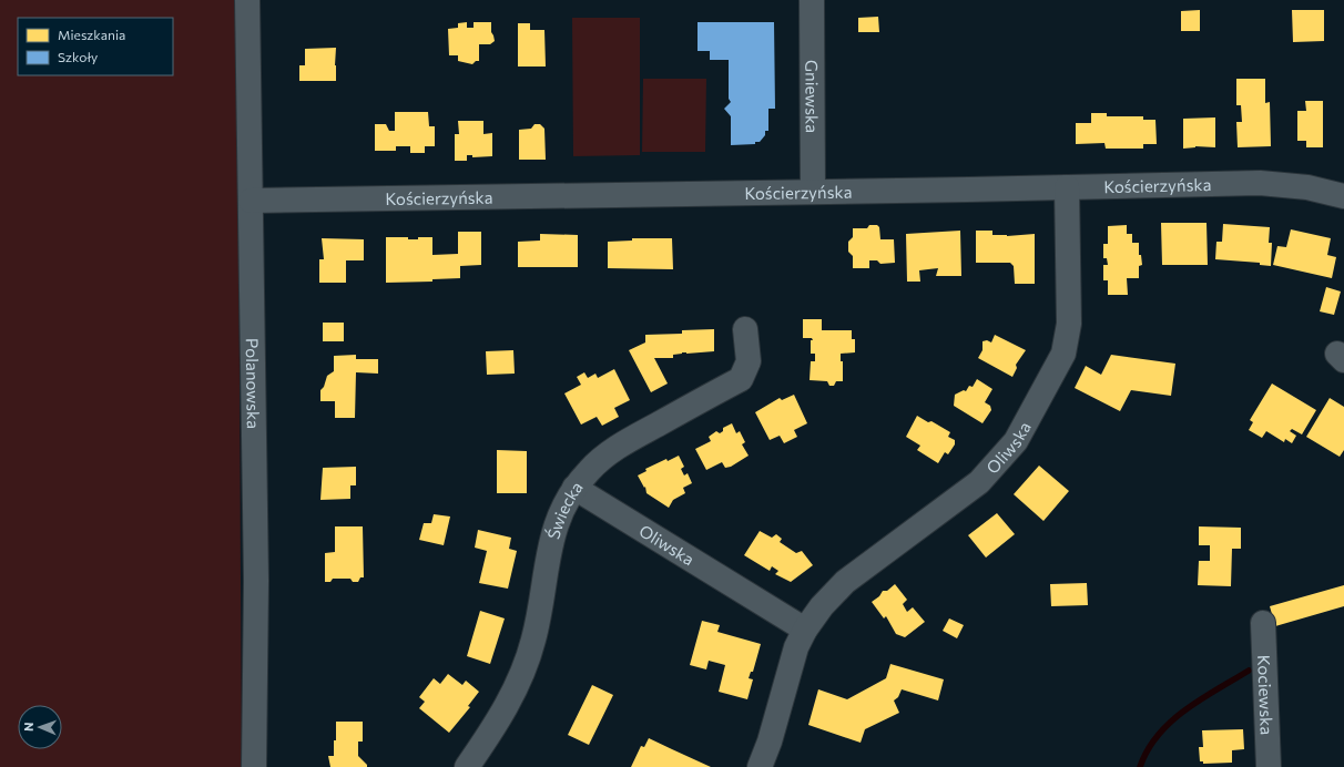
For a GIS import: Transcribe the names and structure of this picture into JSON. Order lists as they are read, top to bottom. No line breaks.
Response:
{"streets":{"street":["Gniewska","Kościerzyńska","Polanowska","Oliwska","Świecka","Kociewska"]},"crossings":[["Gniewska","Kościerzyńska"],["Kościerzyńska","Polanowska"],["Kościerzyńska","Oliwska"],["Oliwska","Świecka"]],"legend":["Mieszkania","Szkoły"],"north":"left"}
